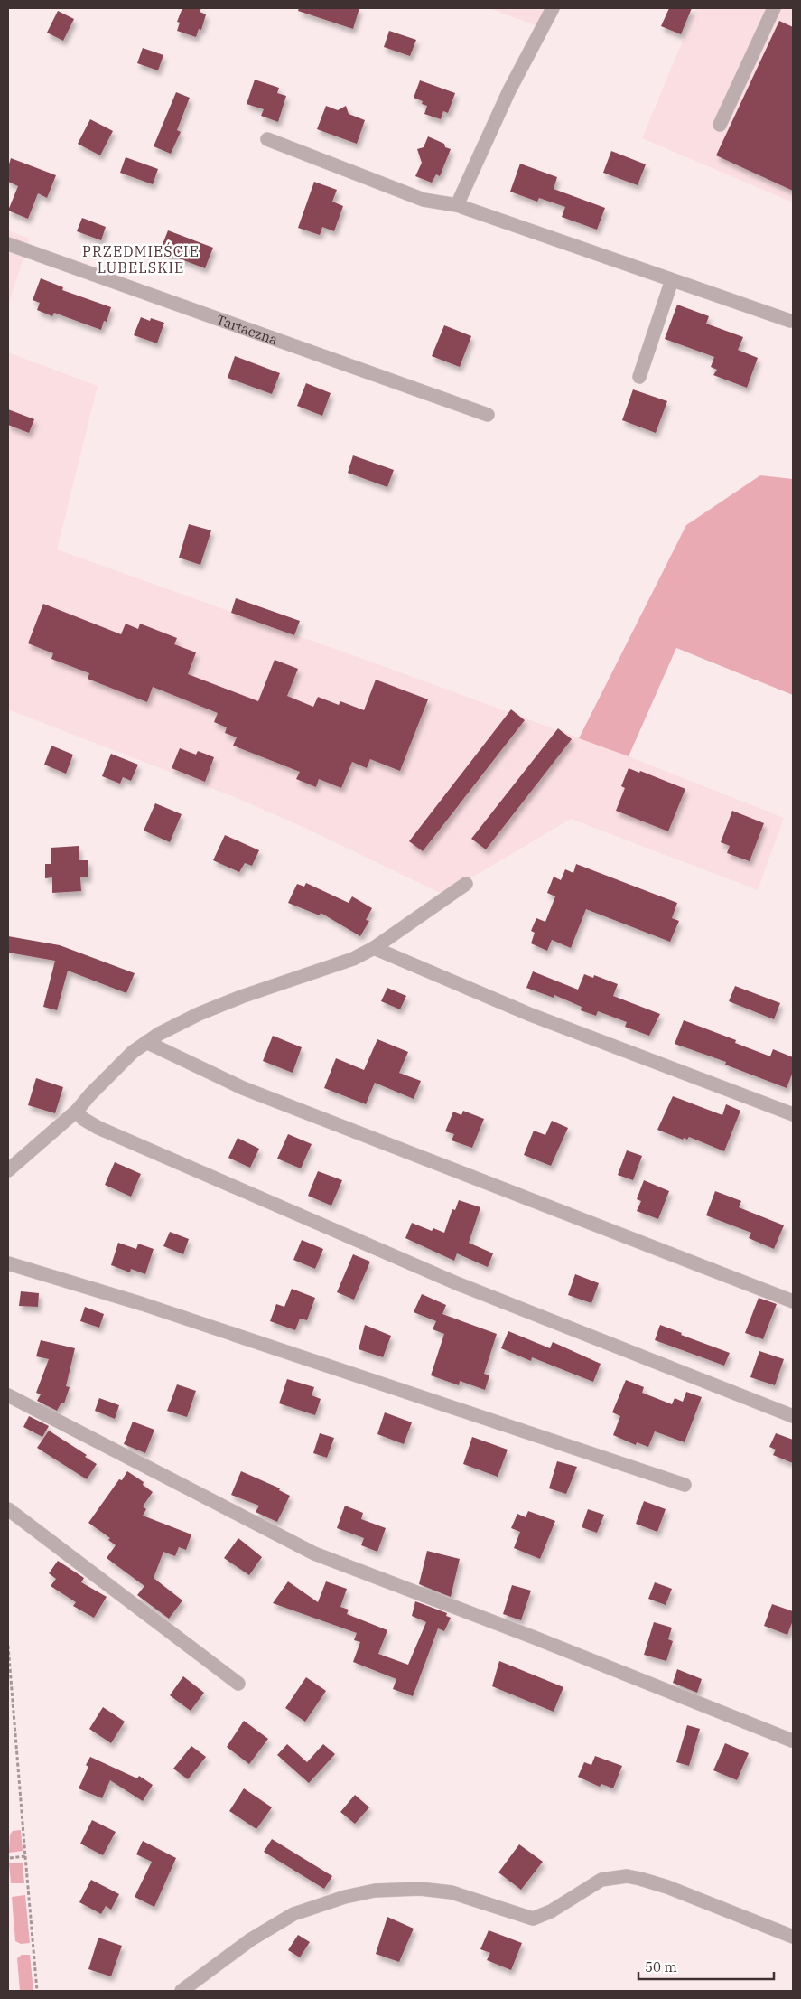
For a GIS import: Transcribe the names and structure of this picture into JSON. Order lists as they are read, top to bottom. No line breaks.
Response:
{"streets":{"street":["Tartaczna"]},"districts":["PRZEDMIEŚCIE LUBELSKIE"],"scale_bar":"50 m"}
